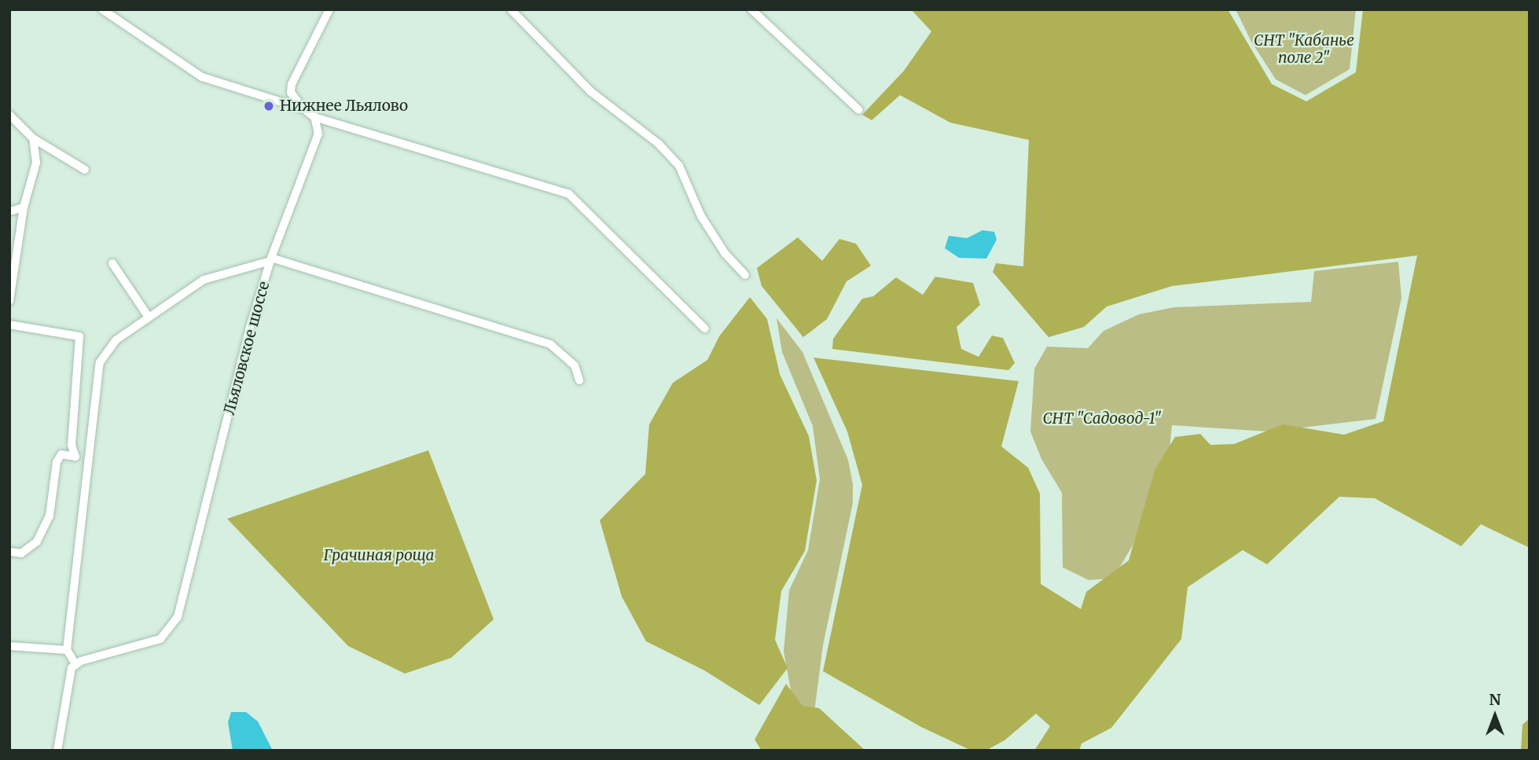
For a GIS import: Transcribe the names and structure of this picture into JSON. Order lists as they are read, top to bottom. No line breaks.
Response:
{"streets":{"street":["Льяловское шоссе"]},"parks":["СНТ \"Кабанье поле 2\"","СНТ \"Садовод-1\"","Грачиная роща"],"places":["Нижнее Льялово"],"north":"top"}
